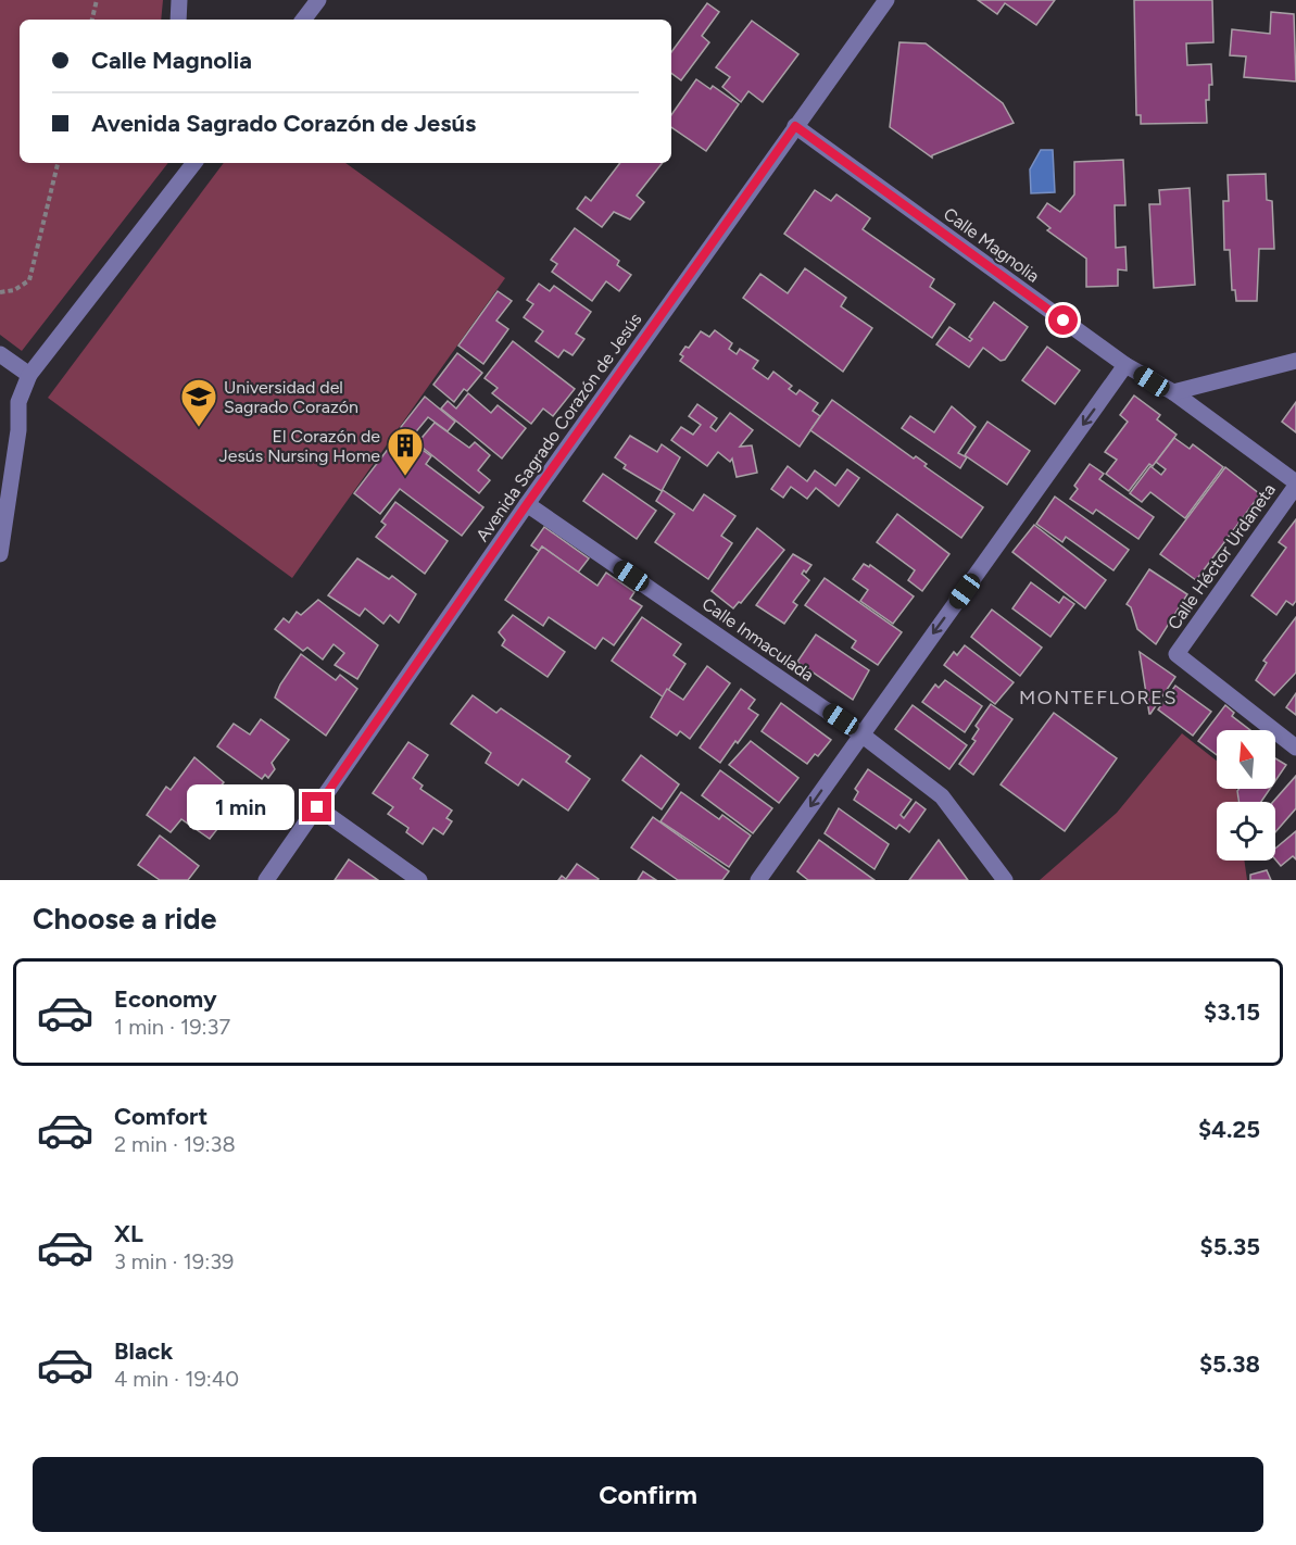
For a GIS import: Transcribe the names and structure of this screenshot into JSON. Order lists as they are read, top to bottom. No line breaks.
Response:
{"streets":{"street":["Calle Magnolia","Avenida Sagrado Corazón de Jesús","Calle Héctor Urdaneta","Calle Inmaculada"]},"crossings":[["Calle Magnolia","Avenida Sagrado Corazón de Jesús"],["Calle Magnolia","Calle Héctor Urdaneta"],["Avenida Sagrado Corazón de Jesús","Calle Inmaculada"]],"districts":["MONTEFLORES"],"places":{"school or university":["Universidad del Sagrado Corazón"],"building":["El Corazón de Jesús Nursing Home"]},"north":"top","page":{"banner":["Calle Magnolia","Avenida Sagrado Corazón de Jesús"],"bubble":"1 min","heading":"Choose a ride","list":[{"name":"Economy","note":"1 min · 19:37","value":"$3.15"},{"name":"Comfort","note":"2 min · 19:38","value":"$4.25"},{"name":"XL","note":"3 min · 19:39","value":"$5.35"},{"name":"Black","note":"4 min · 19:40","value":"$5.38"}],"buttons":"Confirm"}}
